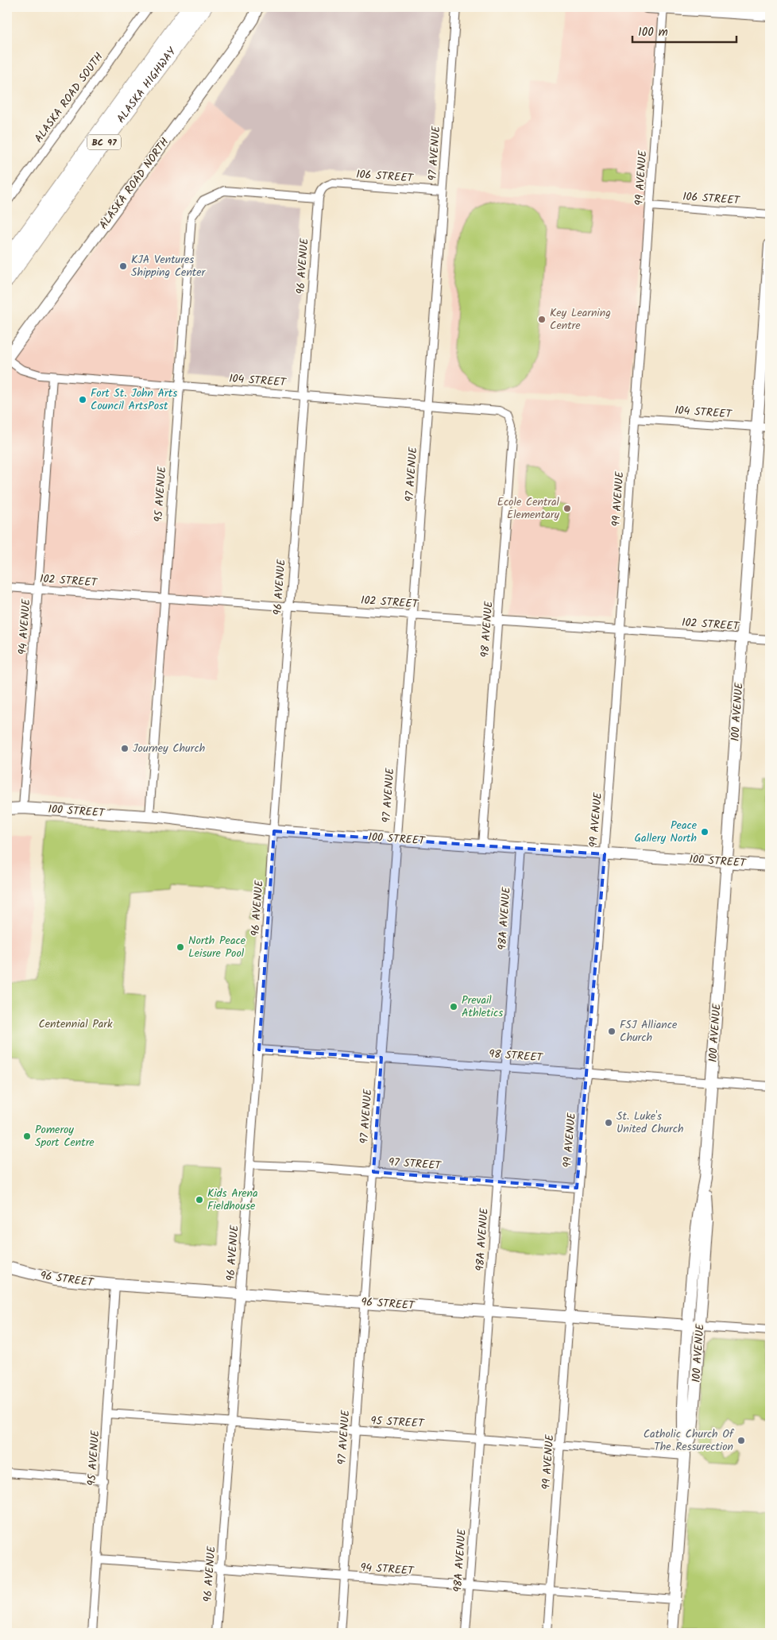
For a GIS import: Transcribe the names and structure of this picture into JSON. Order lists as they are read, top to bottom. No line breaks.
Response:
{"streets":{"highway":["ALASKA HIGHWAY","BC 97"],"main road":["ALASKA ROAD NORTH","100 AVENUE","100 STREET","96 STREET"],"street":["ALASKA ROAD SOUTH","97 AVENUE","106 STREET","99 AVENUE","96 AVENUE","104 STREET","95 AVENUE","102 STREET","94 AVENUE","98 AVENUE","98A AVENUE","98 STREET","97 STREET","95 STREET","94 STREET"]},"crossings":[["97 AVENUE","106 STREET"],["97 AVENUE","104 STREET"],["97 AVENUE","102 STREET"],["97 AVENUE","100 STREET"],["97 AVENUE","98 STREET"],["97 AVENUE","97 STREET"],["97 AVENUE","96 STREET"],["97 AVENUE","95 STREET"],["97 AVENUE","94 STREET"],["106 STREET","99 AVENUE"],["106 STREET","96 AVENUE"],["99 AVENUE","104 STREET"],["99 AVENUE","102 STREET"],["99 AVENUE","100 STREET"],["99 AVENUE","98 STREET"],["99 AVENUE","97 STREET"],["99 AVENUE","96 STREET"],["99 AVENUE","95 STREET"],["99 AVENUE","94 STREET"],["ALASKA ROAD NORTH","104 STREET"],["96 AVENUE","104 STREET"],["96 AVENUE","95 AVENUE"],["96 AVENUE","102 STREET"],["96 AVENUE","100 STREET"],["96 AVENUE","98 STREET"],["96 AVENUE","97 STREET"],["96 AVENUE","96 STREET"],["96 AVENUE","95 STREET"],["96 AVENUE","94 STREET"],["104 STREET","95 AVENUE"],["104 STREET","94 AVENUE"],["104 STREET","98 AVENUE"],["104 STREET","100 AVENUE"],["95 AVENUE","102 STREET"],["95 AVENUE","100 STREET"],["95 AVENUE","96 STREET"],["95 AVENUE","95 STREET"],["95 AVENUE","94 STREET"],["102 STREET","94 AVENUE"],["102 STREET","98 AVENUE"],["102 STREET","100 AVENUE"],["94 AVENUE","100 STREET"],["98 AVENUE","100 STREET"],["100 AVENUE","100 STREET"],["100 AVENUE","98 STREET"],["100 AVENUE","96 STREET"],["100 AVENUE","95 STREET"],["100 AVENUE","94 STREET"],["100 STREET","98A AVENUE"],["98A AVENUE","98 STREET"],["98A AVENUE","97 STREET"],["98A AVENUE","96 STREET"],["98A AVENUE","95 STREET"],["98A AVENUE","94 STREET"]],"parks":["Centennial Park"],"places":["KJA Ventures Shipping Center","Key Learning Centre","Fort St. John Arts Council ArtsPost","Ecole Central Elementary","Journey Church","Peace Gallery North","North Peace Leisure Pool","Prevail Athletics","FSJ Alliance Church","St. Luke's United Church","Pomeroy Sport Centre","Kids Arena Fieldhouse","Catholic Church Of The Ressurection"],"scale_bar":"100 m"}
